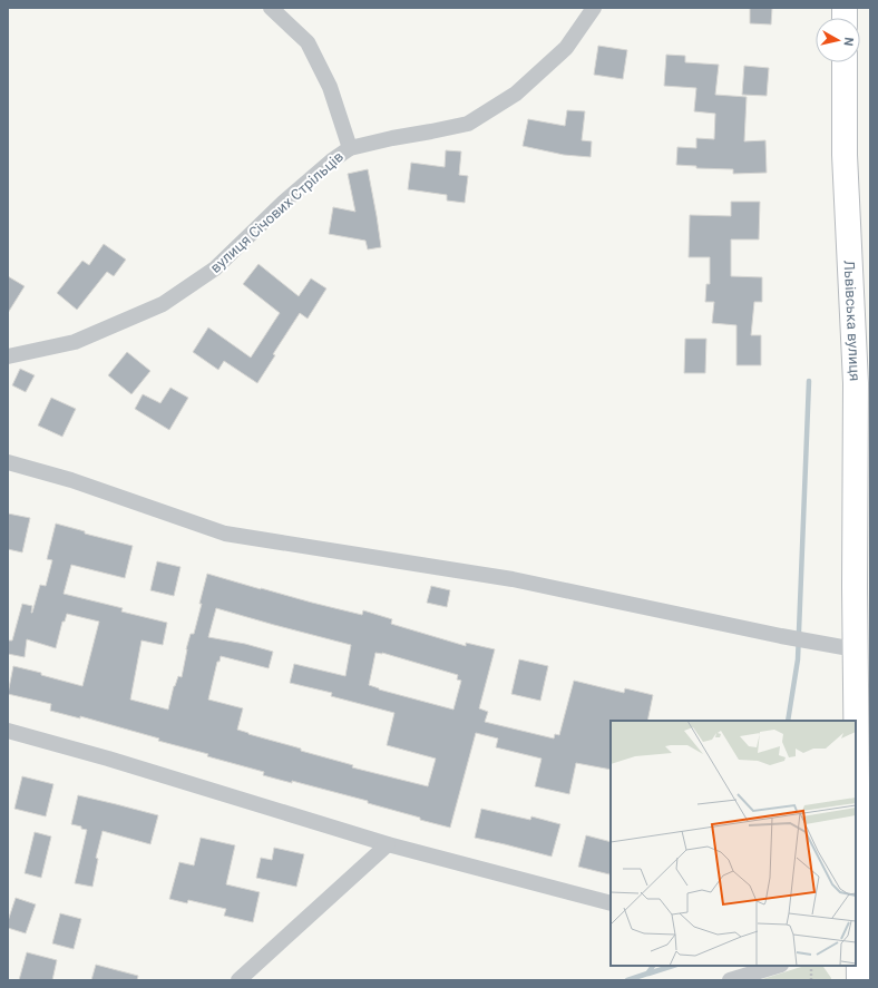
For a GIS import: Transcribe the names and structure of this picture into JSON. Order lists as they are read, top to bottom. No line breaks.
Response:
{"streets":{"main road":["Львівська вулиця"],"street":["вулиця Січових Стрільців"]},"north":"right"}
